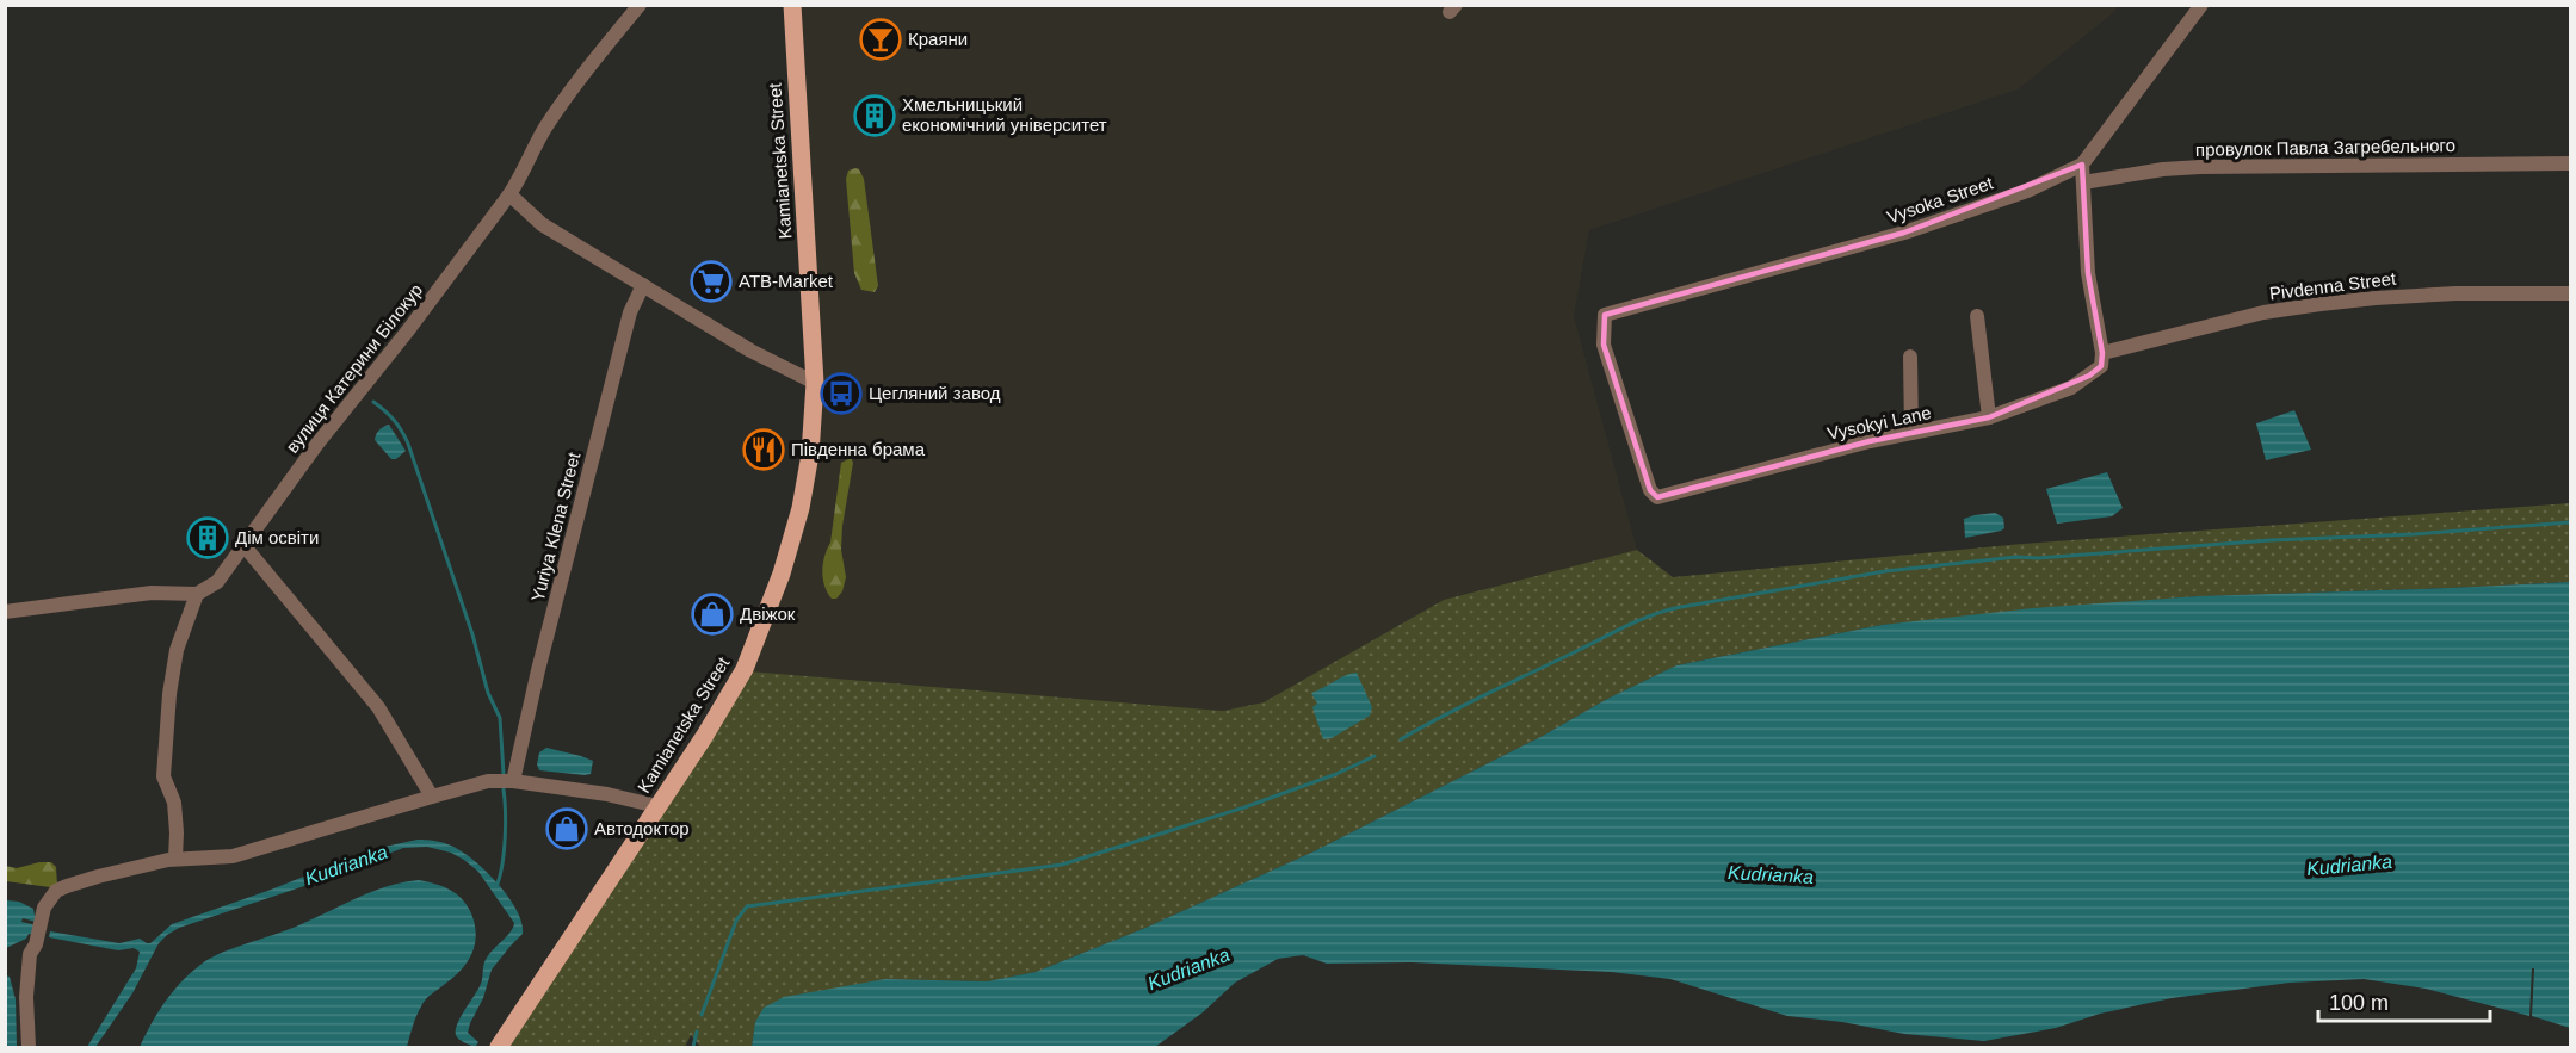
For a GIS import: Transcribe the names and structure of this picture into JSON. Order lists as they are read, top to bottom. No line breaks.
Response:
{"streets":{"main road":["Kamianetska Street"],"street":["провулок Павла Загребельного","Vysoka Street","Pivdenna Street","вулиця Катерини Білокур","Vysokyi Lane","Yuriya Klena Street"]},"crossings":[["Vysoka Street","Vysokyi Lane"],["Pivdenna Street","Vysokyi Lane"]],"water":["Kudrianka"],"places":{"bar":["Краяни"],"building":["Хмельницький економічний університет","Дім освіти"],"supermarket":["ATB-Market"],"bus stop":["Цегляний завод"],"restaurant":["Південна брама"],"shop":["Двіжок","Автодоктор"]},"scale_bar":"100 m"}
